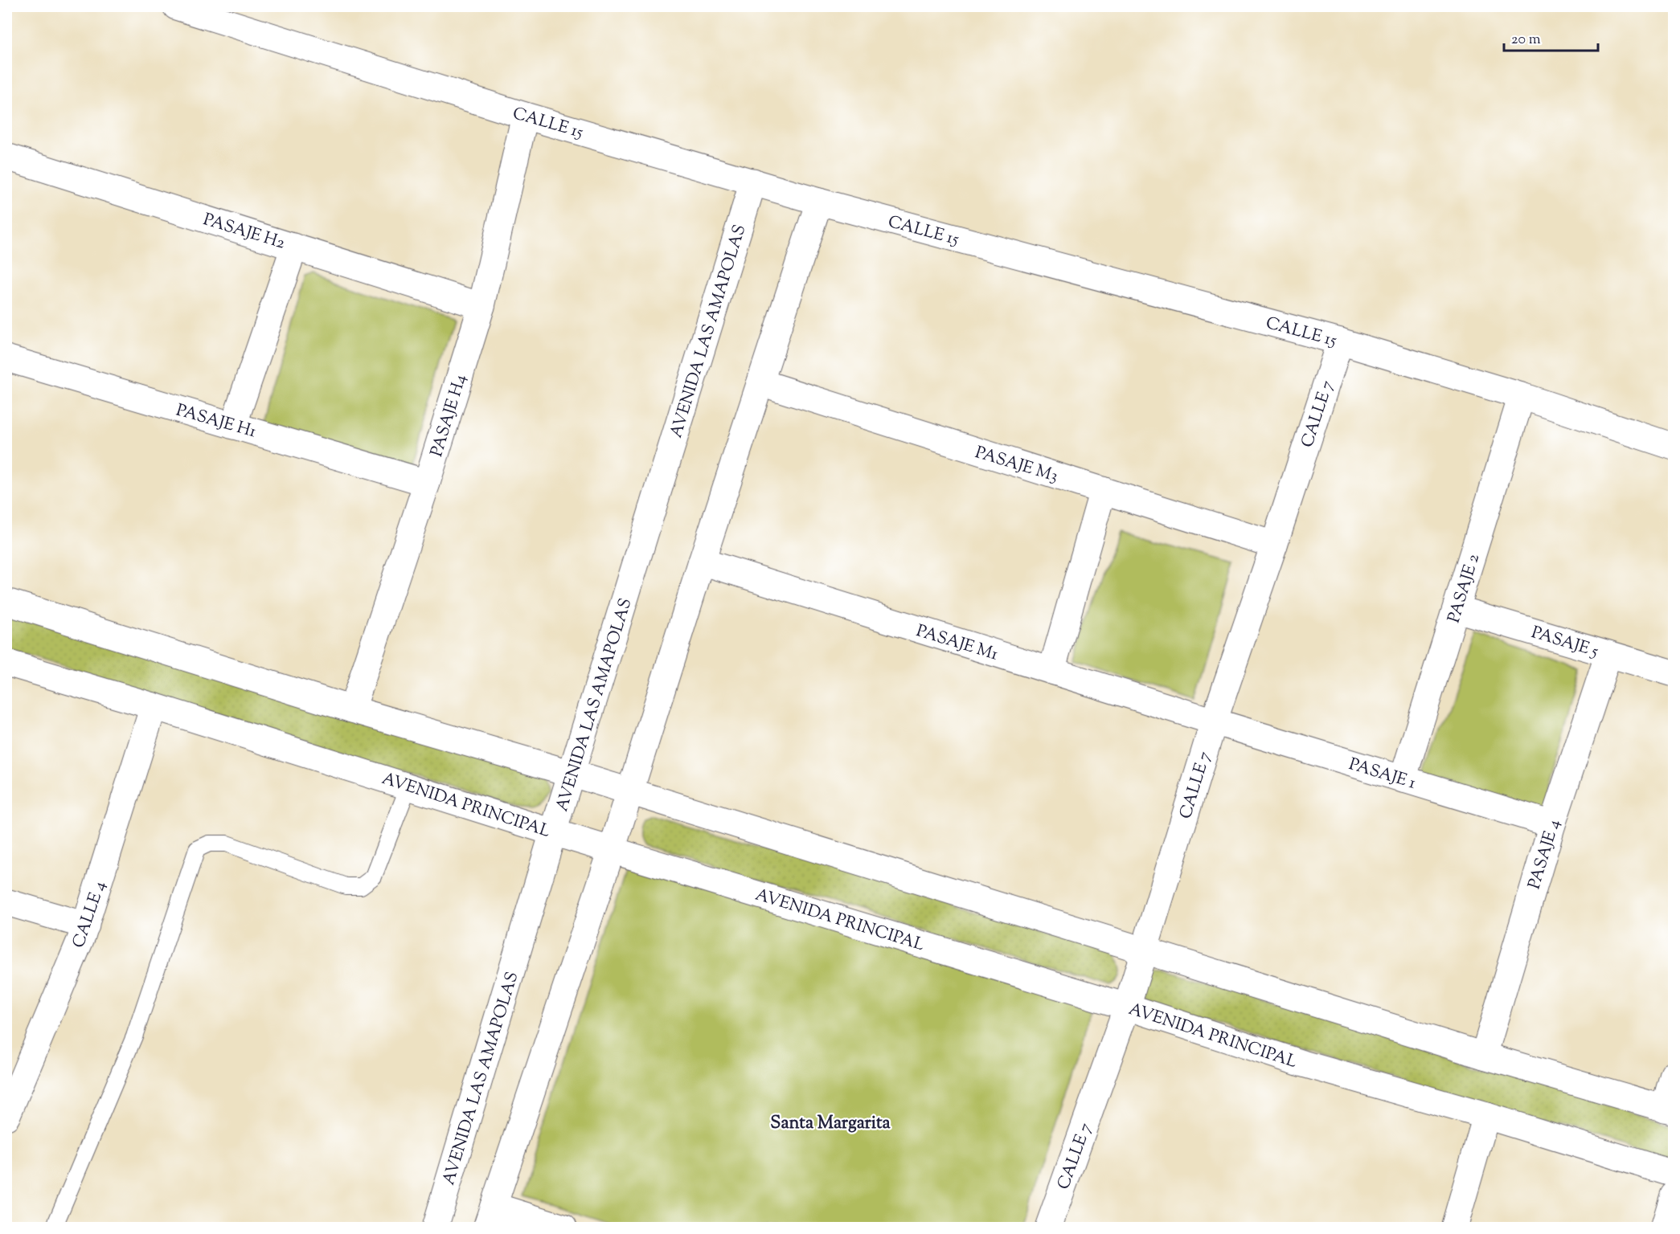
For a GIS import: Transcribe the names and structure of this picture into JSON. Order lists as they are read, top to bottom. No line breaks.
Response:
{"streets":{"street":["CALLE 15","PASAJE H2","AVENIDA LAS AMAPOLAS","CALLE 7","PASAJE H4","PASAJE H1","PASAJE M3","PASAJE 2","PASAJE 5","PASAJE M1","PASAJE 1","AVENIDA PRINCIPAL","PASAJE 4","CALLE 4"]},"crossings":[["CALLE 15","AVENIDA LAS AMAPOLAS"],["CALLE 15","CALLE 7"],["CALLE 15","PASAJE H4"],["CALLE 15","PASAJE 2"],["PASAJE H2","PASAJE H4"],["AVENIDA LAS AMAPOLAS","AVENIDA PRINCIPAL"],["CALLE 7","PASAJE M3"],["CALLE 7","PASAJE M1"],["CALLE 7","PASAJE 1"],["CALLE 7","AVENIDA PRINCIPAL"],["PASAJE H4","PASAJE H1"],["PASAJE 2","PASAJE 5"],["PASAJE 2","PASAJE 1"],["PASAJE 5","PASAJE 4"],["PASAJE M1","PASAJE 1"],["PASAJE 1","PASAJE 4"],["AVENIDA PRINCIPAL","CALLE 4"]],"districts":["Santa Margarita"],"scale_bar":"20 m"}
